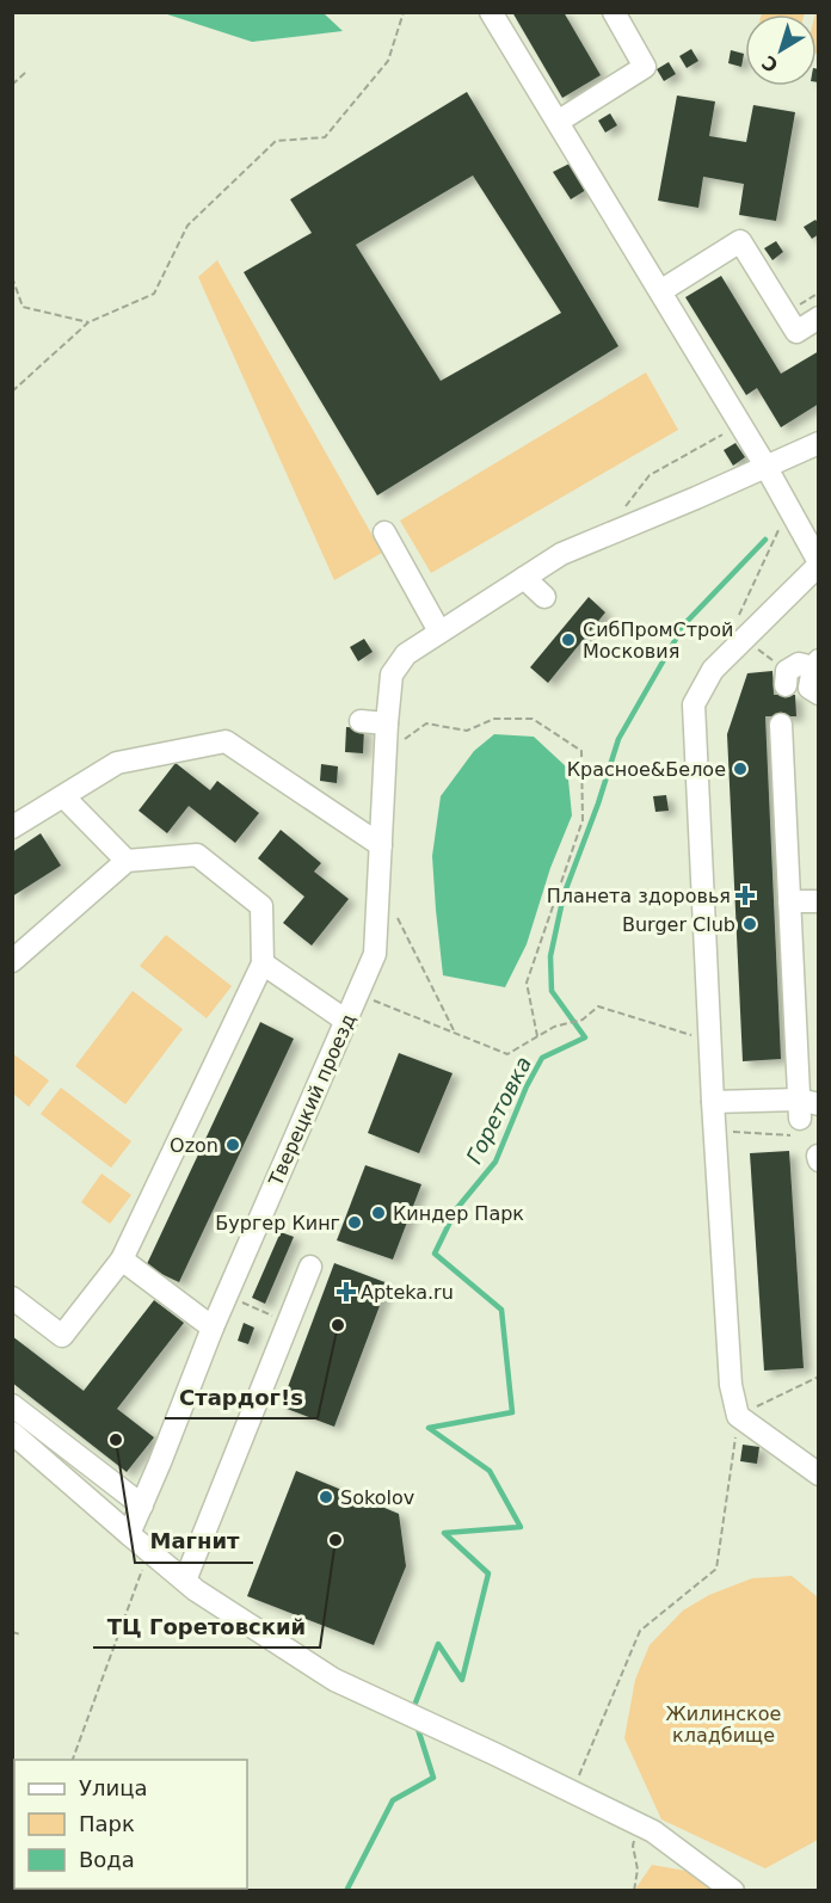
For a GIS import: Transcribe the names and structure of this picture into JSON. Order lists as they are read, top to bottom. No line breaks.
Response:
{"streets":{"lane":["Тверецкий проезд"]},"water":["Горетовка"],"parks":["Жилинское кладбище"],"places":{"other":["СибПромСтрой Московия","Красное&Белое","Burger Club","Ozon","Киндер Парк","Бургер Кинг","Стардог!s","Магнит","Sokolov","ТЦ Горетовский"],"health":["Планета здоровья","Apteka.ru"]},"legend":["Улица","Парк","Вода"],"north":"bottom left"}
